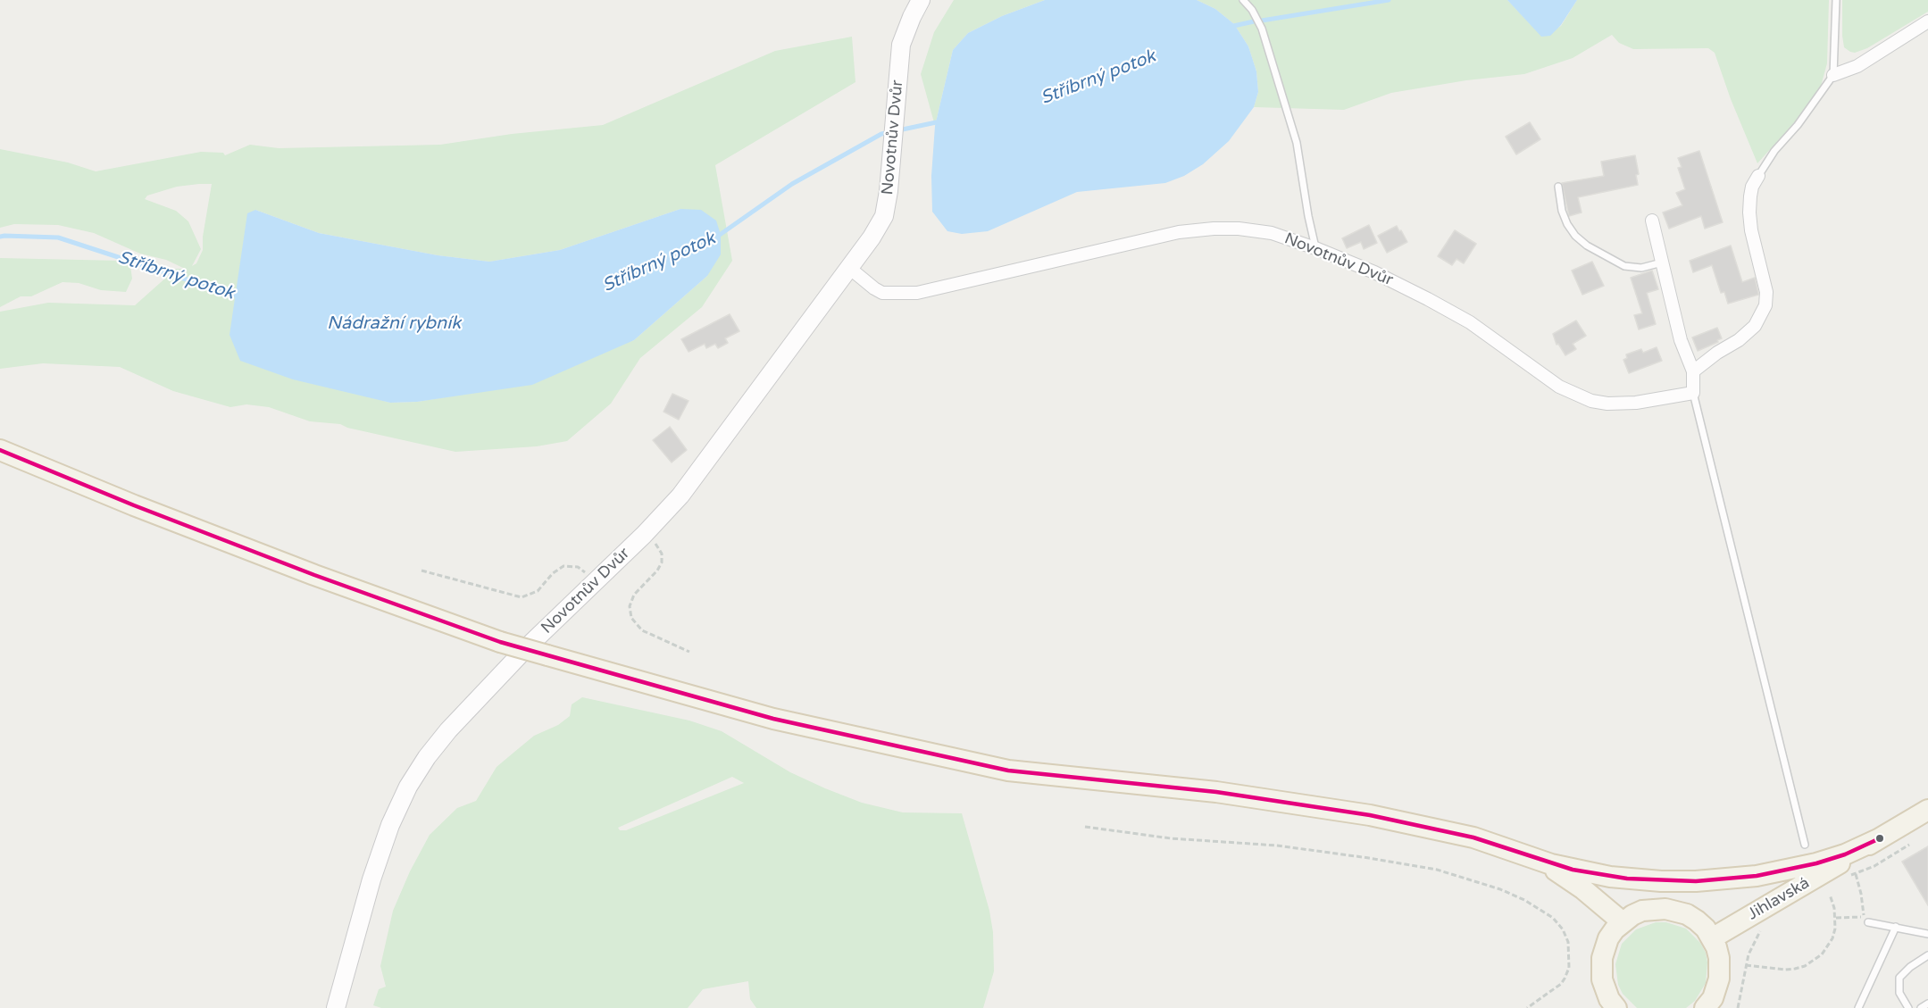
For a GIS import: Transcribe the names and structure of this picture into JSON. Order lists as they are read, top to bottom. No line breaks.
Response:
{"streets":{"main road":["Jihlavská"],"street":["Novotnův Dvůr"]},"water":["Stříbrný potok","Nádražní rybník"]}
